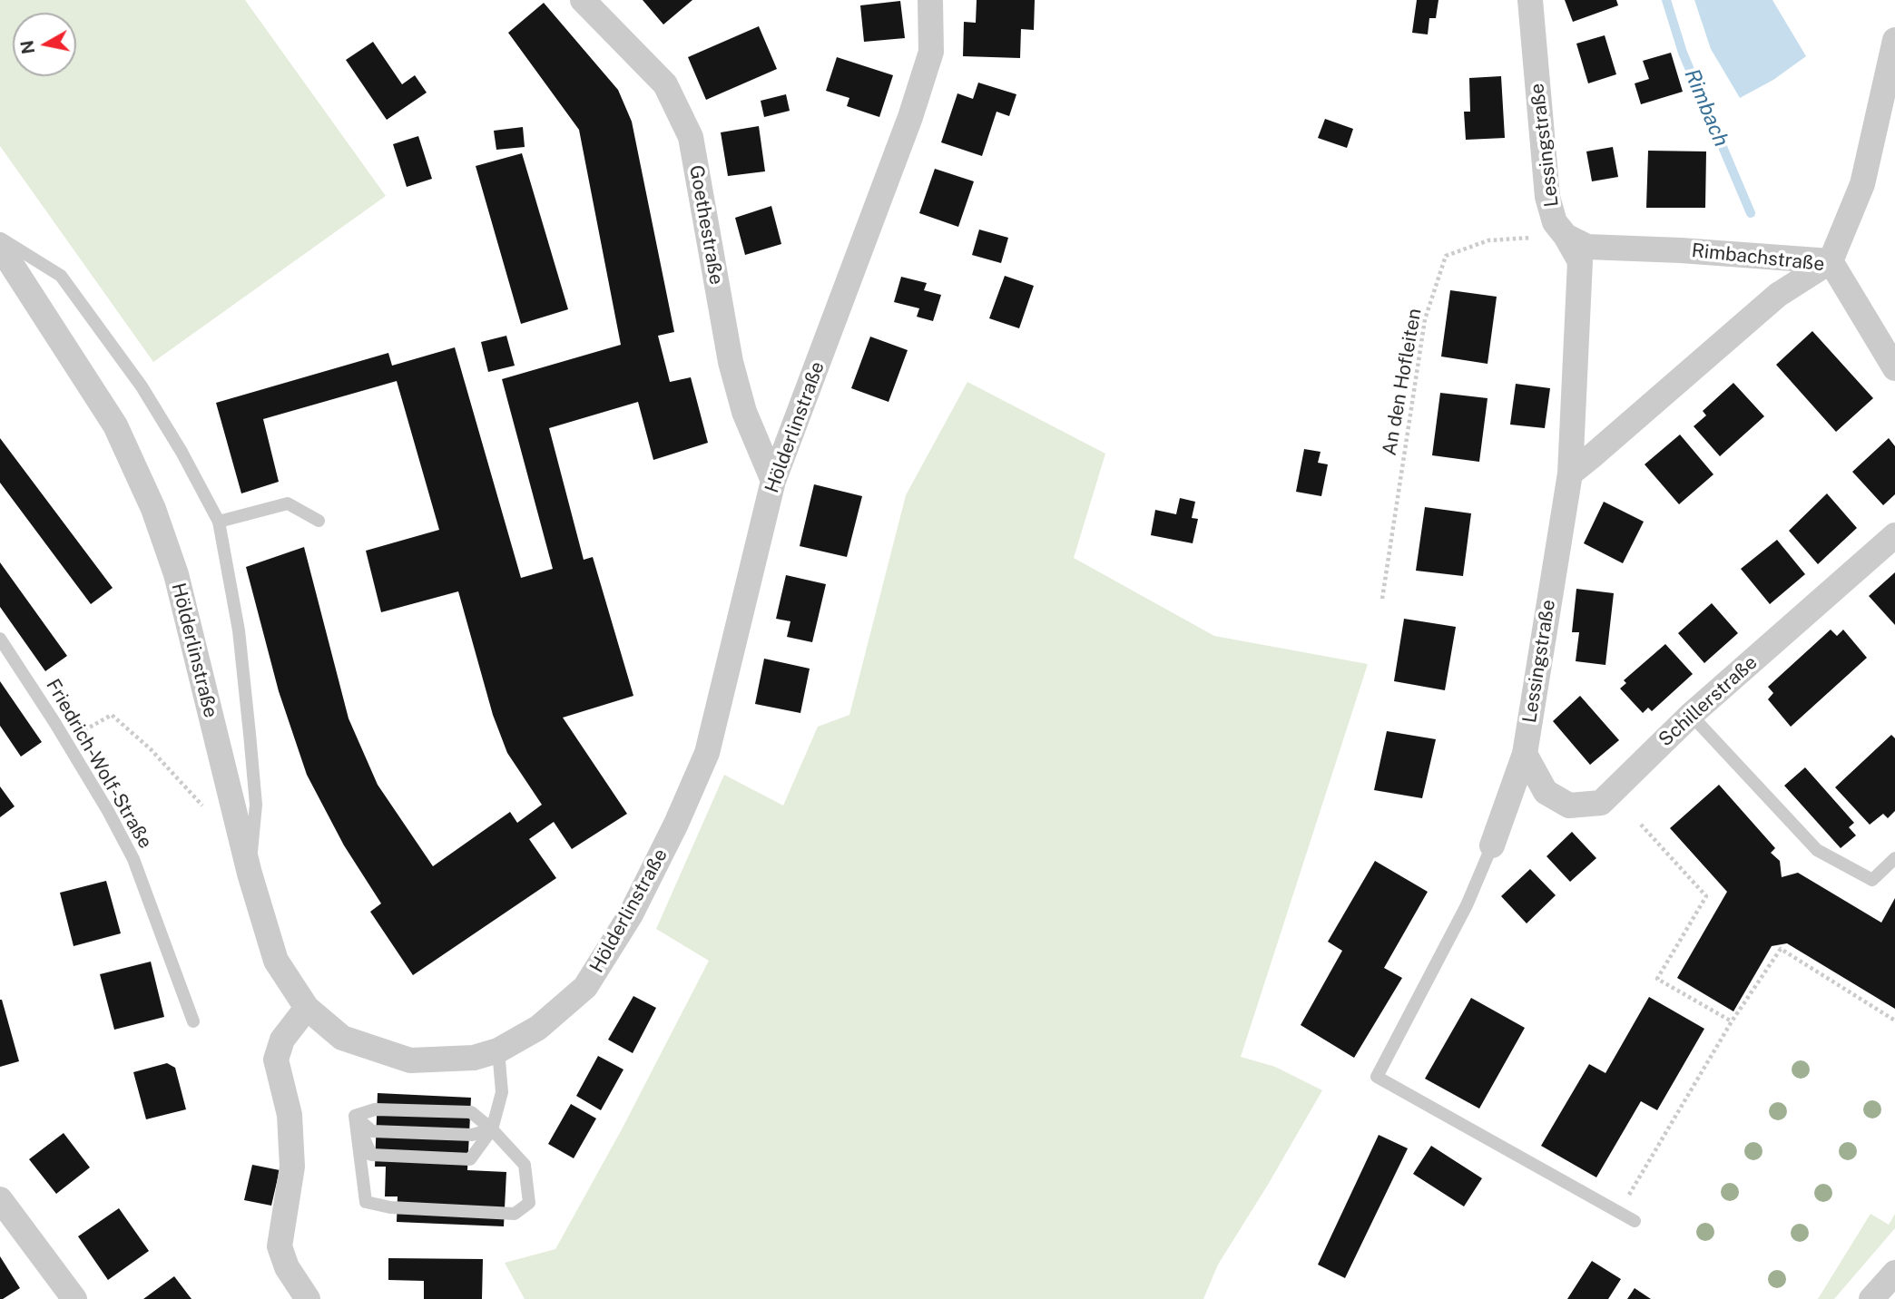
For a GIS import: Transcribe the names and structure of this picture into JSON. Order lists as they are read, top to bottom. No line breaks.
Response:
{"streets":{"street":["Lessingstraße","Goethestraße","Rimbachstraße","Hölderlinstraße","Schillerstraße"],"lane":["Friedrich-Wolf-Straße"],"path":["An den Hofleiten"]},"crossings":[["Lessingstraße","Rimbachstraße"],["Lessingstraße","An den Hofleiten"],["Lessingstraße","Schillerstraße"],["Goethestraße","Hölderlinstraße"],["Rimbachstraße","An den Hofleiten"]],"water":["Rimbach"],"north":"left"}
